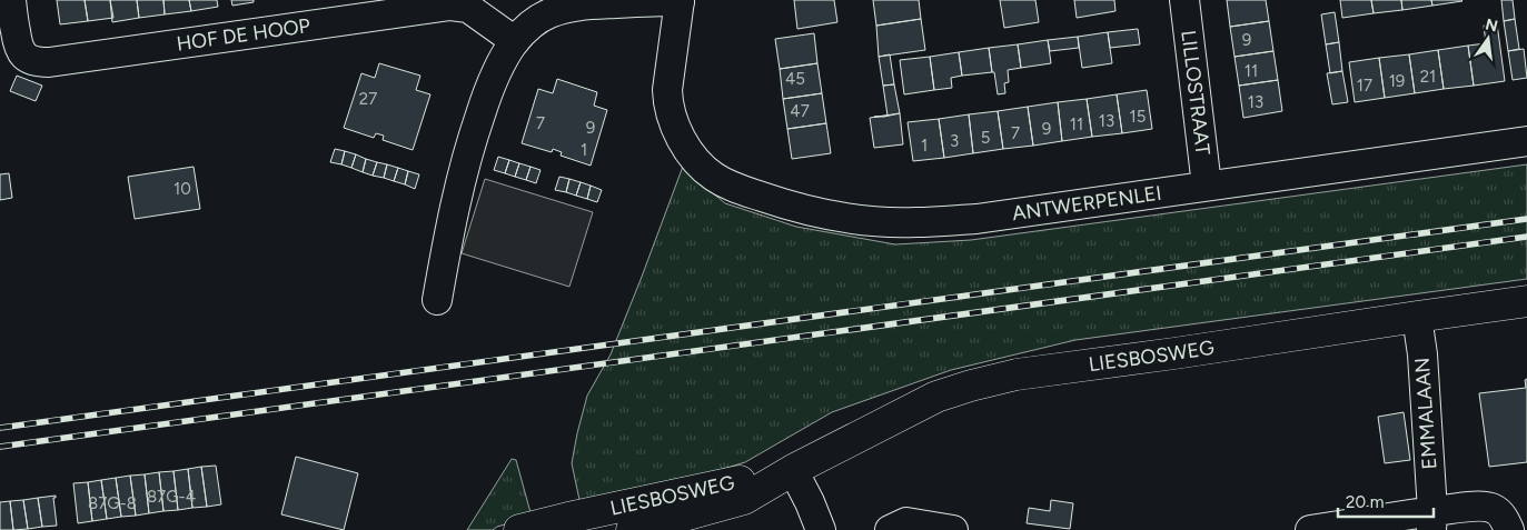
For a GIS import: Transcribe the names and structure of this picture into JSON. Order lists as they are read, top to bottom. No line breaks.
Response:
{"streets":{"street":["HOF DE HOOP","LILLOSTRAAT","ANTWERPENLEI","LIESBOSWEG","EMMALAAN"]},"crossings":[["LILLOSTRAAT","ANTWERPENLEI"],["LIESBOSWEG","EMMALAAN"]],"house_numbers":["9","11","21","45","19","17","27","13","47","15","13","7","11","9","9","7","5","3","1","1","10","87G-4","87G-8"],"scale_bar":"20 m","north":"top"}
